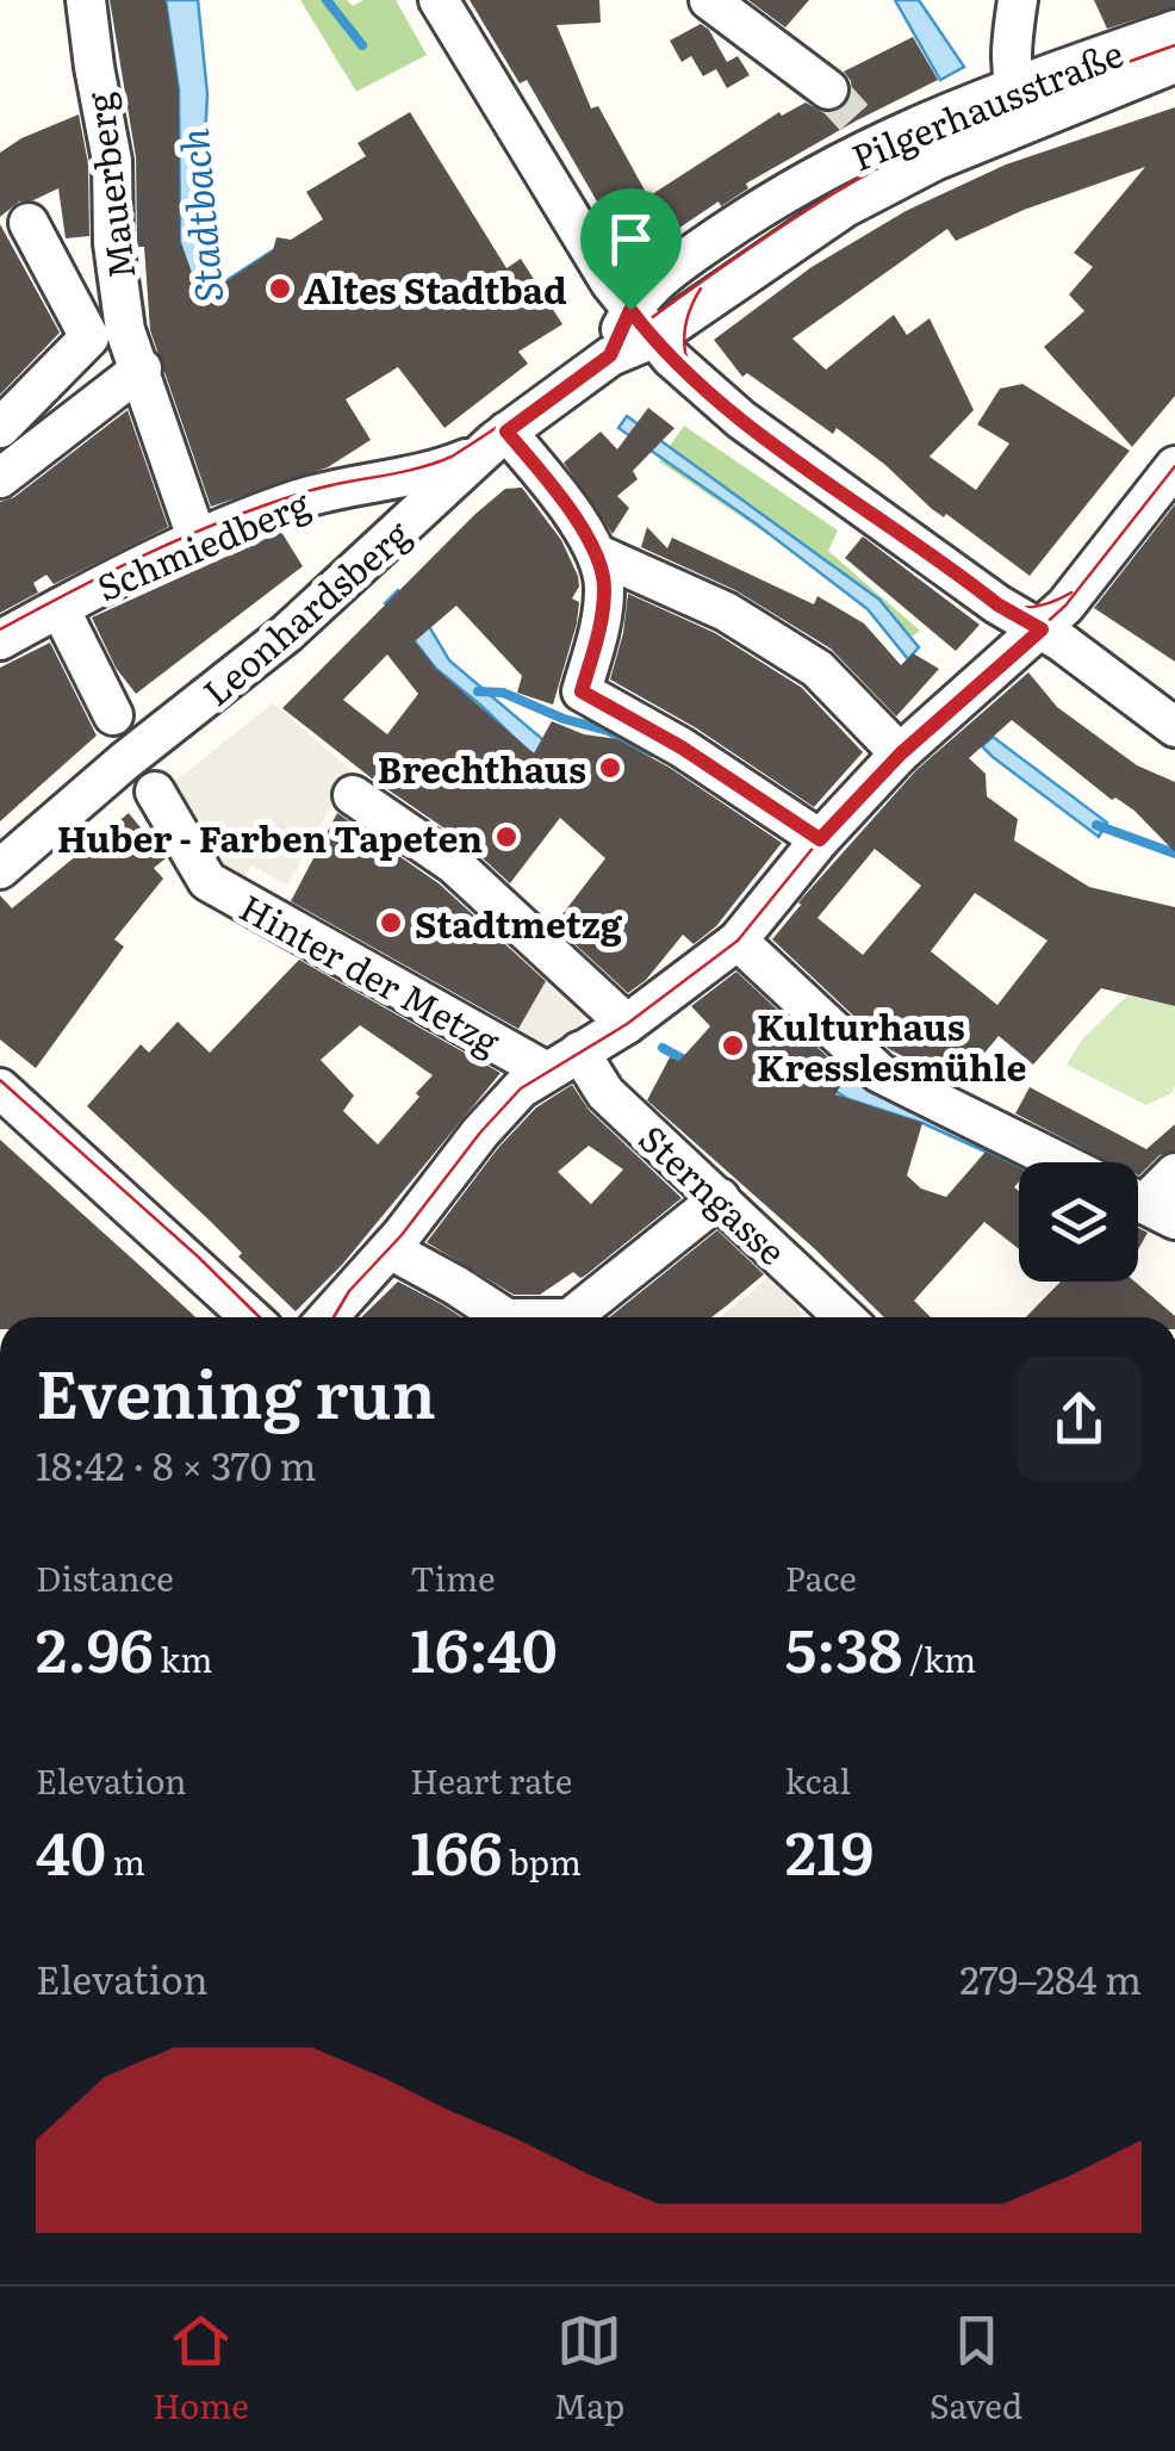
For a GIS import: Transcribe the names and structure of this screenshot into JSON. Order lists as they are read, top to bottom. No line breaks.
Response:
{"streets":{"street":["Pilgerhausstraße","Mauerberg","Schmiedberg","Leonhardsberg","Hinter der Metzg","Sterngasse"]},"crossings":[["Pilgerhausstraße","Leonhardsberg"],["Mauerberg","Schmiedberg"],["Schmiedberg","Leonhardsberg"]],"water":["Stadtbach"],"places":["Altes Stadtbad","Brechthaus","Huber - Farben Tapeten","Stadtmetzg","Kulturhaus Kresslesmühle"],"page":{"heading":["Evening run","18:42 · 8 × 370 m"],"stats":[["Distance","2.96 km"],["Time","16:40"],["Pace","5:38 /km"],["Elevation","40 m"],["Heart rate","166 bpm"],["kcal","219"]],"chart":["Elevation","279–284 m"],"tabs":["Home","Map","Saved"]}}
